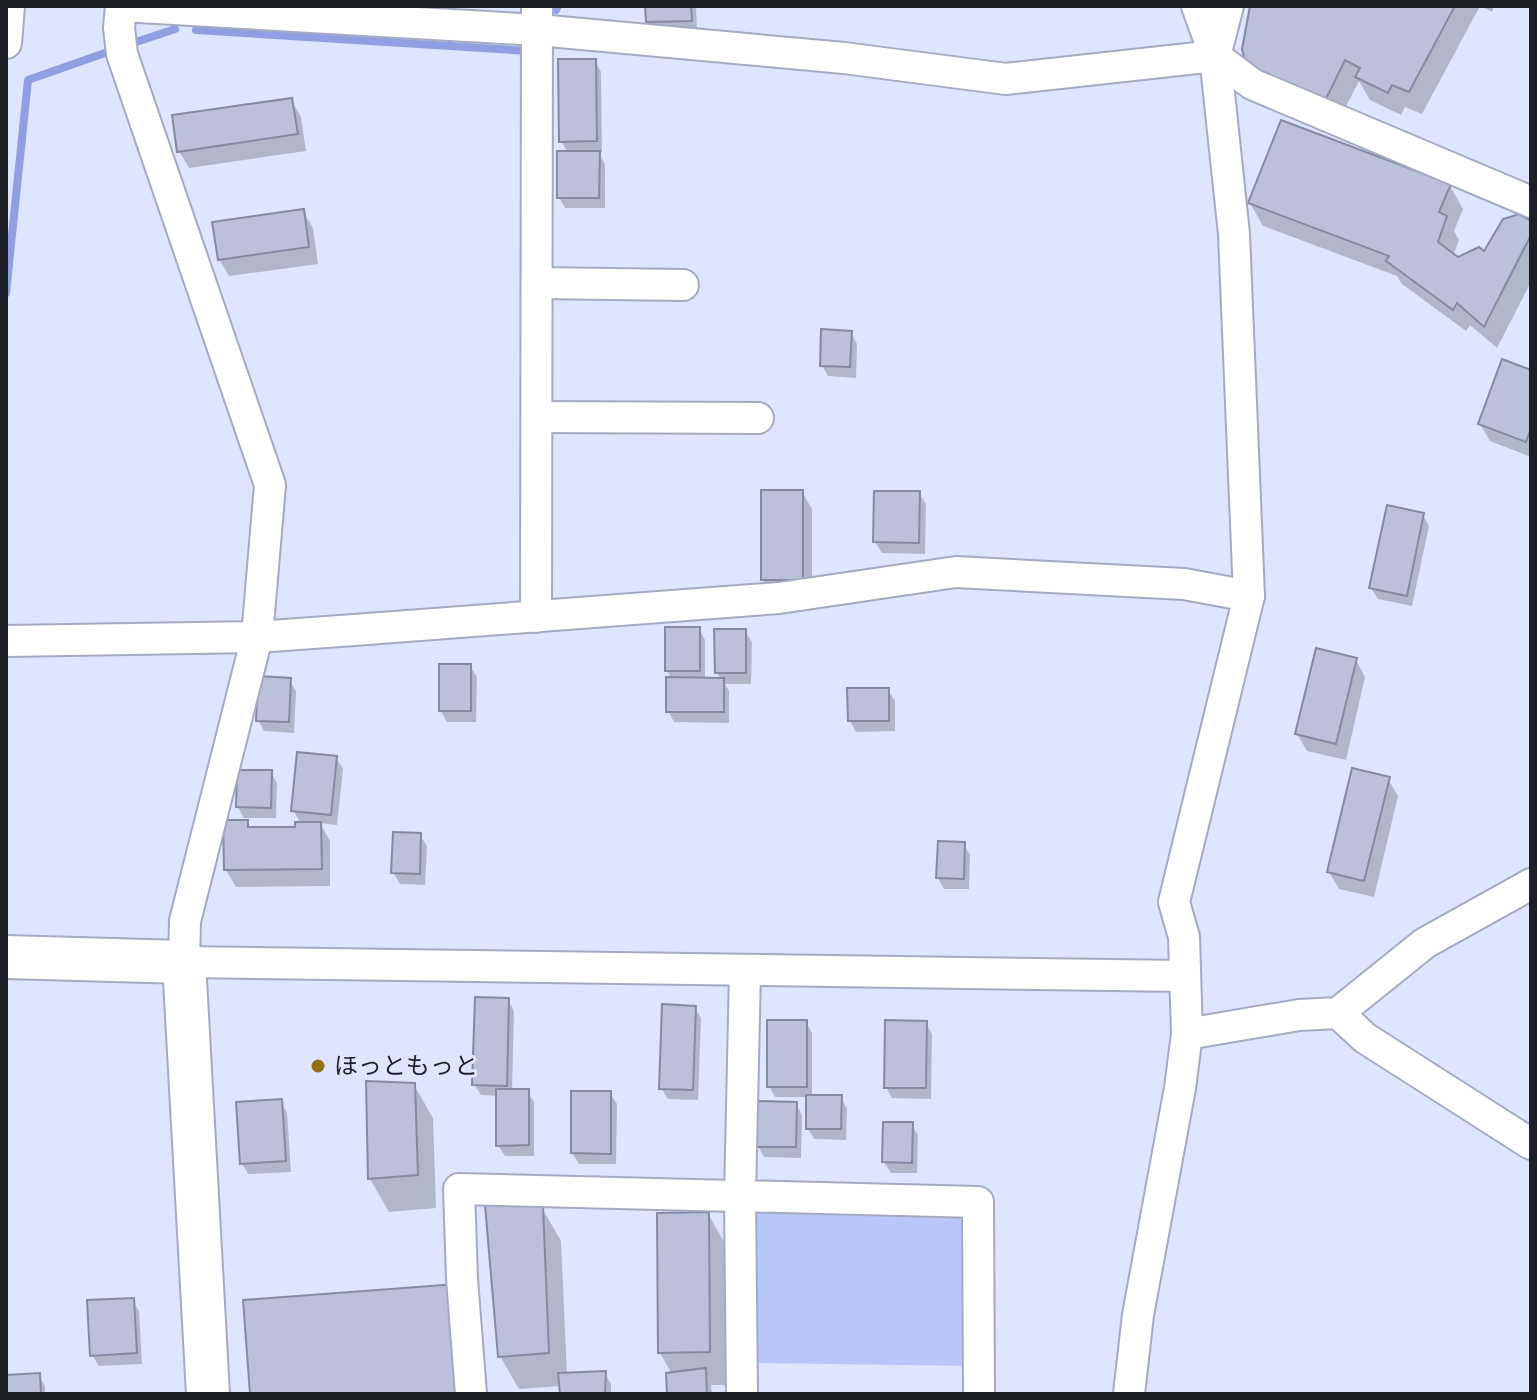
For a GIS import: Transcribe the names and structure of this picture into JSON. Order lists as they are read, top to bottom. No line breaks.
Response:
{"places":["ほっともっと"]}
